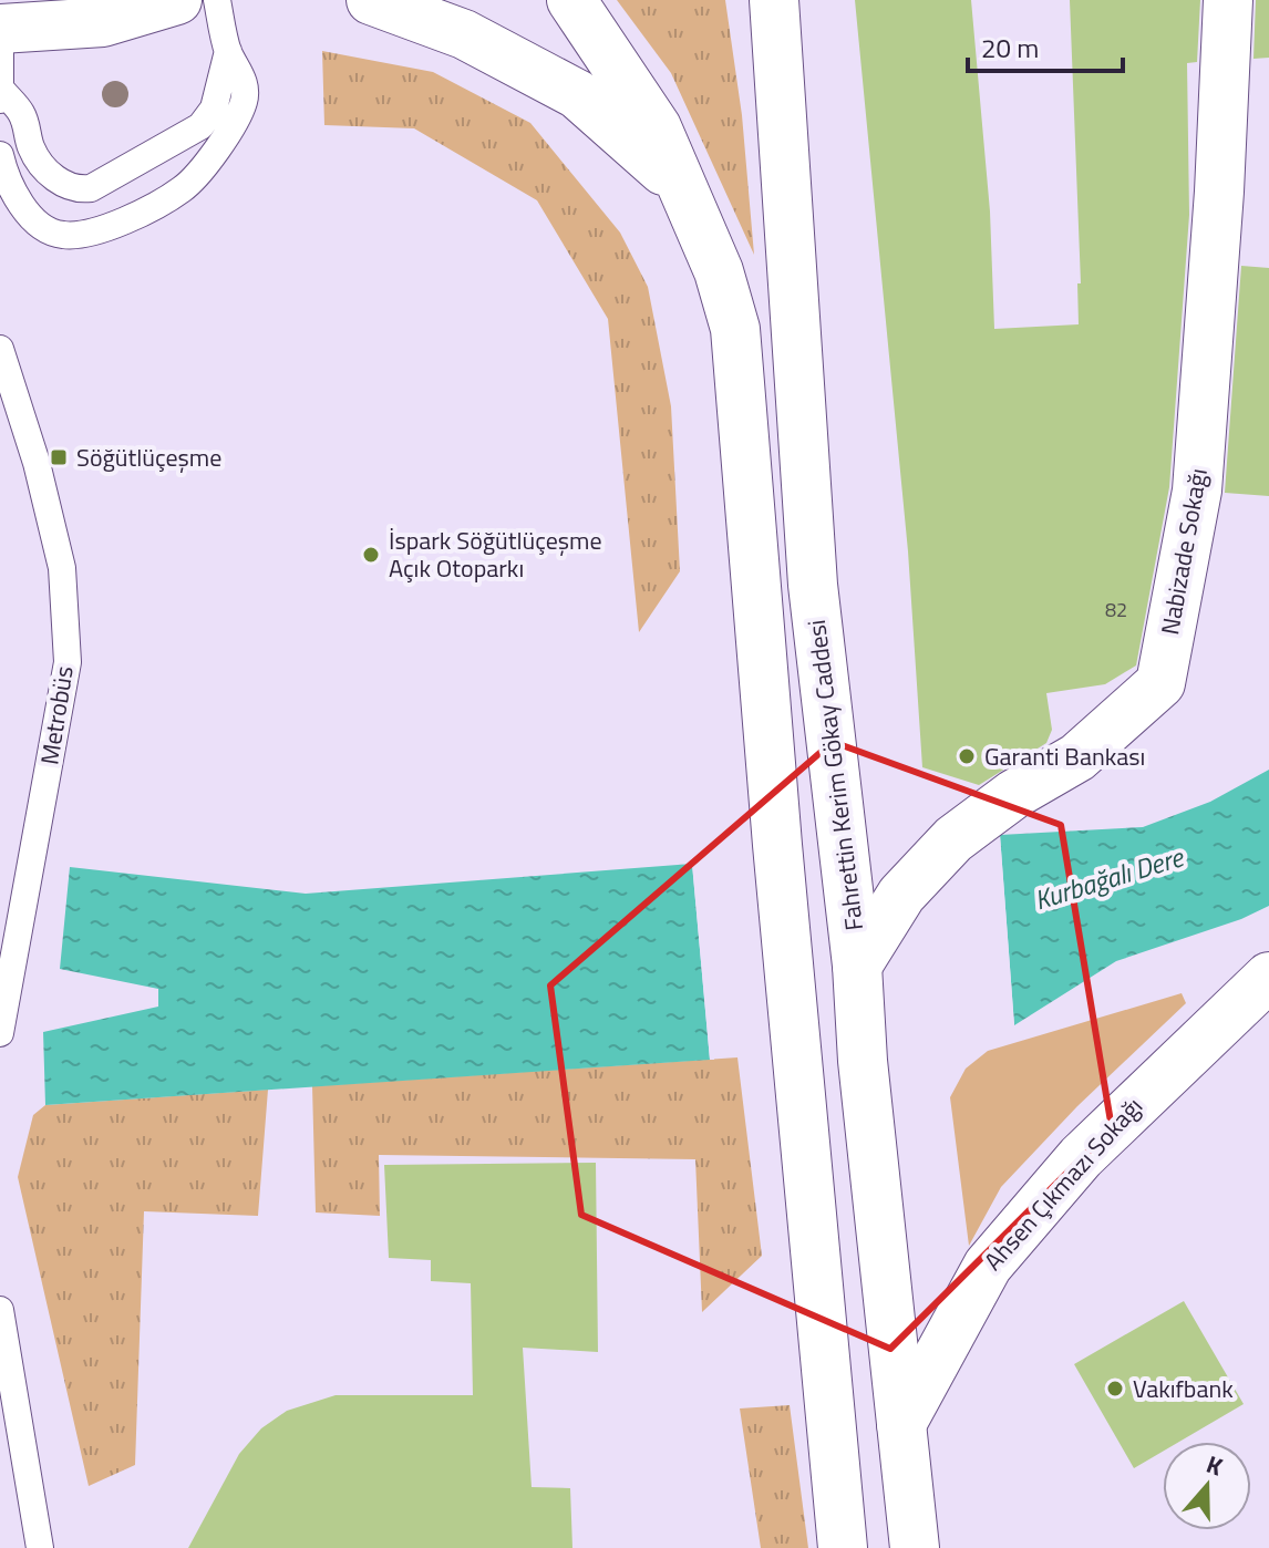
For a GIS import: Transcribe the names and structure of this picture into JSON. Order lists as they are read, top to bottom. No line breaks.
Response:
{"streets":{"main road":["Nabizade Sokağı","Fahrettin Kerim Gökay Caddesi","Ahsen Çıkmazı Sokağı"],"lane":["Metrobüs"]},"crossings":[["Nabizade Sokağı","Fahrettin Kerim Gökay Caddesi"],["Fahrettin Kerim Gökay Caddesi","Ahsen Çıkmazı Sokağı"]],"water":["Kurbağalı Dere"],"places":{"transit":["Söğütlüçeşme"],"other":["İspark Söğütlüçeşme Açık Otoparkı","Garanti Bankası","Vakıfbank"]},"house_numbers":["82"],"scale_bar":"20 m","north":"top"}
